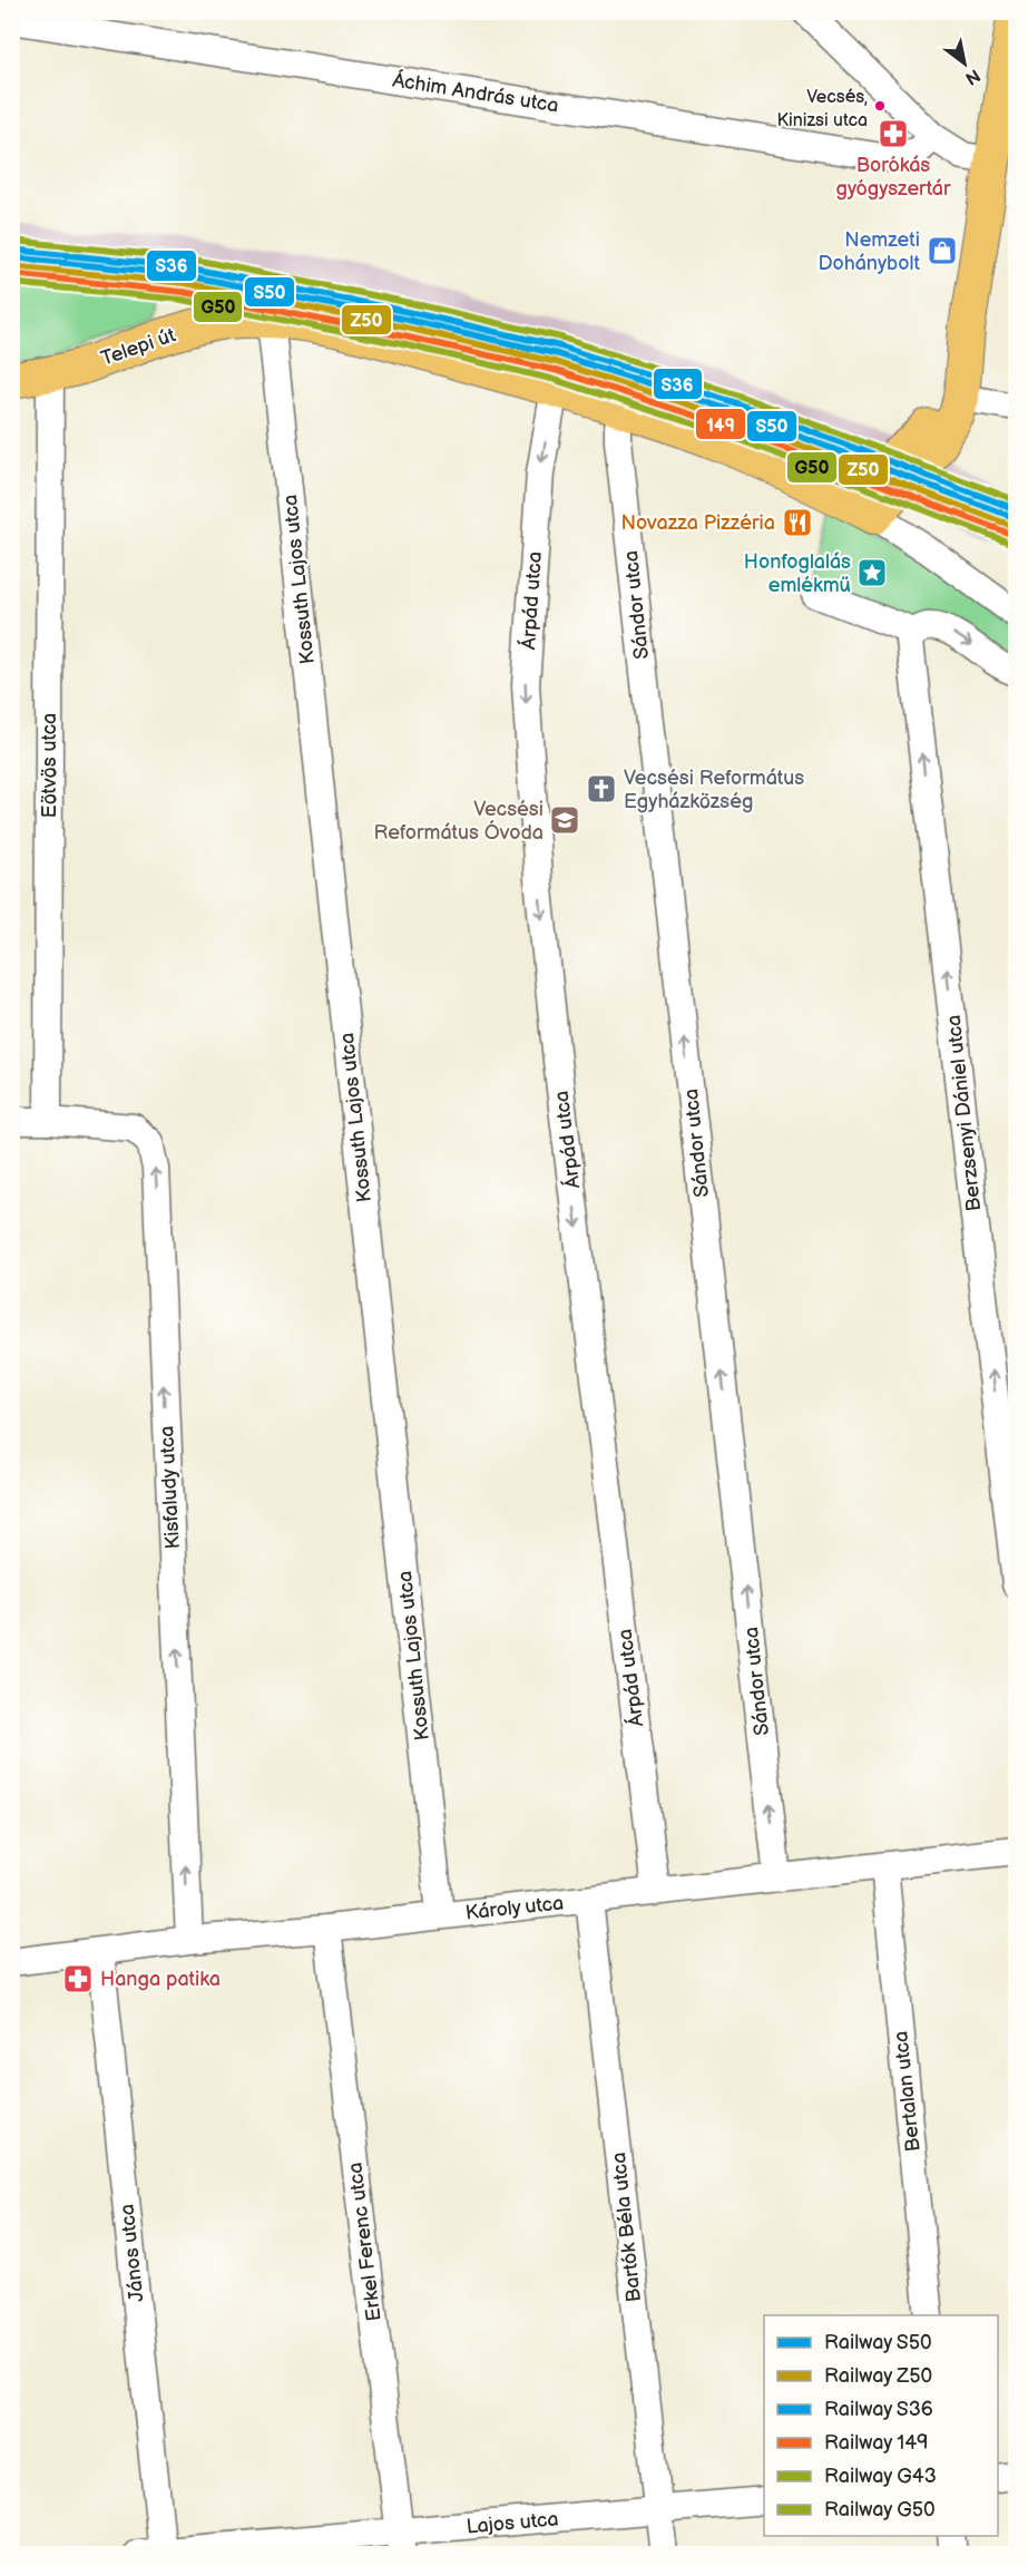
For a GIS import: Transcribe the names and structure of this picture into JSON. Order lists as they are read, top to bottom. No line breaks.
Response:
{"streets":{"main road":["Telepi út"],"street":["Áchim András utca","Kossuth Lajos utca","Árpád utca","Sándor utca","Eötvös utca","Berzsenyi Dániel utca","Kisfaludy utca","Károly utca","Bertalan utca","Bartók Béla utca","Erkel Ferenc utca","János utca","Lajos utca"]},"crossings":[["Telepi út","Kossuth Lajos utca"],["Telepi út","Árpád utca"],["Telepi út","Sándor utca"],["Telepi út","Eötvös utca"],["Kossuth Lajos utca","Károly utca"],["Árpád utca","Károly utca"],["Sándor utca","Károly utca"],["Eötvös utca","Kisfaludy utca"],["Kisfaludy utca","Károly utca"],["Károly utca","Bertalan utca"],["Károly utca","Bartók Béla utca"],["Károly utca","Erkel Ferenc utca"],["Károly utca","János utca"],["Bartók Béla utca","Lajos utca"],["Erkel Ferenc utca","Lajos utca"],["János utca","Lajos utca"]],"one_way":["Árpád utca","Sándor utca","Berzsenyi Dániel utca","Kisfaludy utca"],"places":{"other":["Vecsés, Kinizsi utca"],"pharmacy":["Borókás gyógyszertár","Hanga patika"],"shop":["Nemzeti Dohánybolt"],"restaurant":["Novazza Pizzéria"],"place":["Honfoglalás emlékmű"],"church":["Vecsési Református Egyházközség"],"school or university":["Vecsési Református Óvoda"]},"lines":["rail line G43","rail line S36","rail line S50","rail line Z50","rail line 149","rail line G50"],"legend":["Railway S50","Railway Z50","Railway S36","Railway 149","Railway G43","Railway G50"],"north":"bottom right"}
